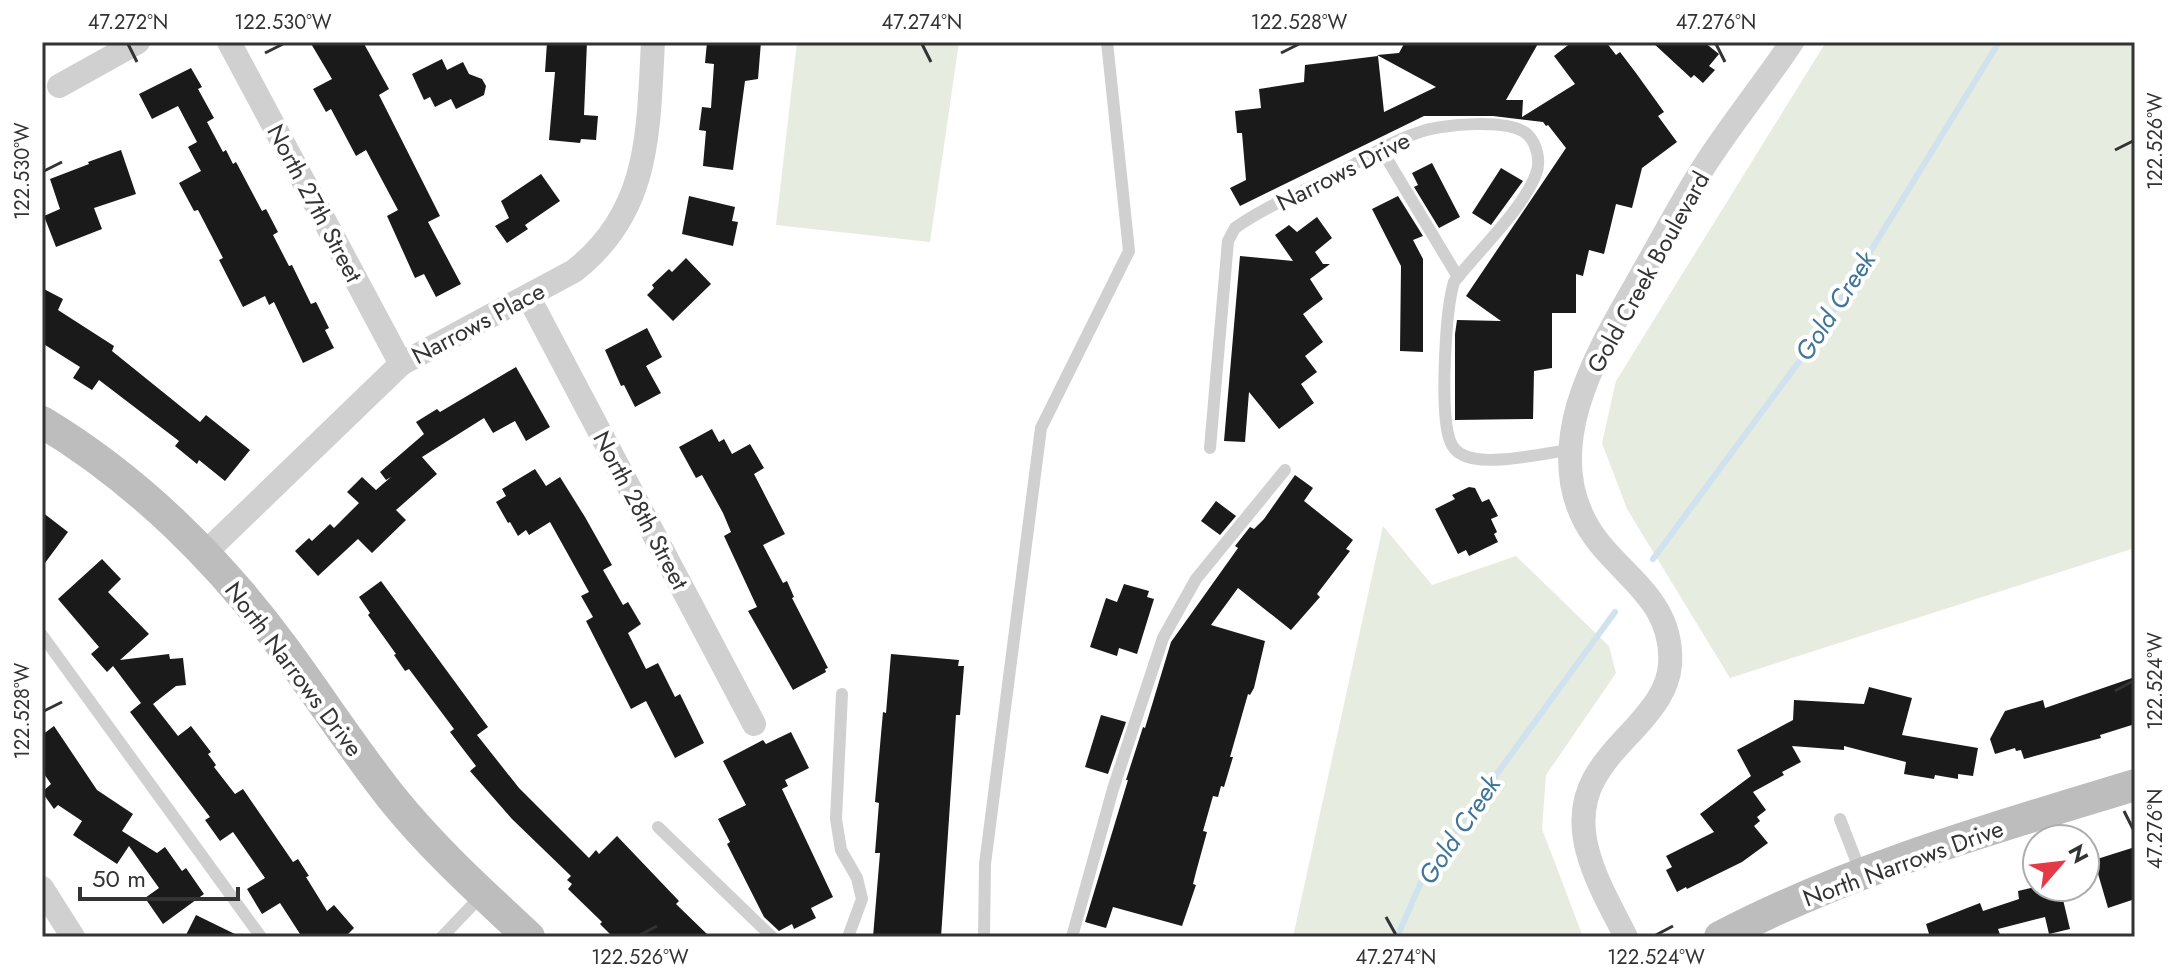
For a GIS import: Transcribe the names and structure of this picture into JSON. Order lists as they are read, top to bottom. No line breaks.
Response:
{"streets":{"main road":["North Narrows Drive"],"street":["North 27th Street","Gold Creek Boulevard","Narrows Place","North 28th Street"],"lane":["Narrows Drive"]},"crossings":[["Narrows Drive","Gold Creek Boulevard"],["North 27th Street","Narrows Place"],["Narrows Place","North 28th Street"],["Narrows Place","North Narrows Drive"]],"water":["Gold Creek"],"scale_bar":"50 m","north":"top right","coordinates":["47.272°N","122.530°W","47.274°N","122.528°W","47.276°N","122.526°W","122.524°W"]}
